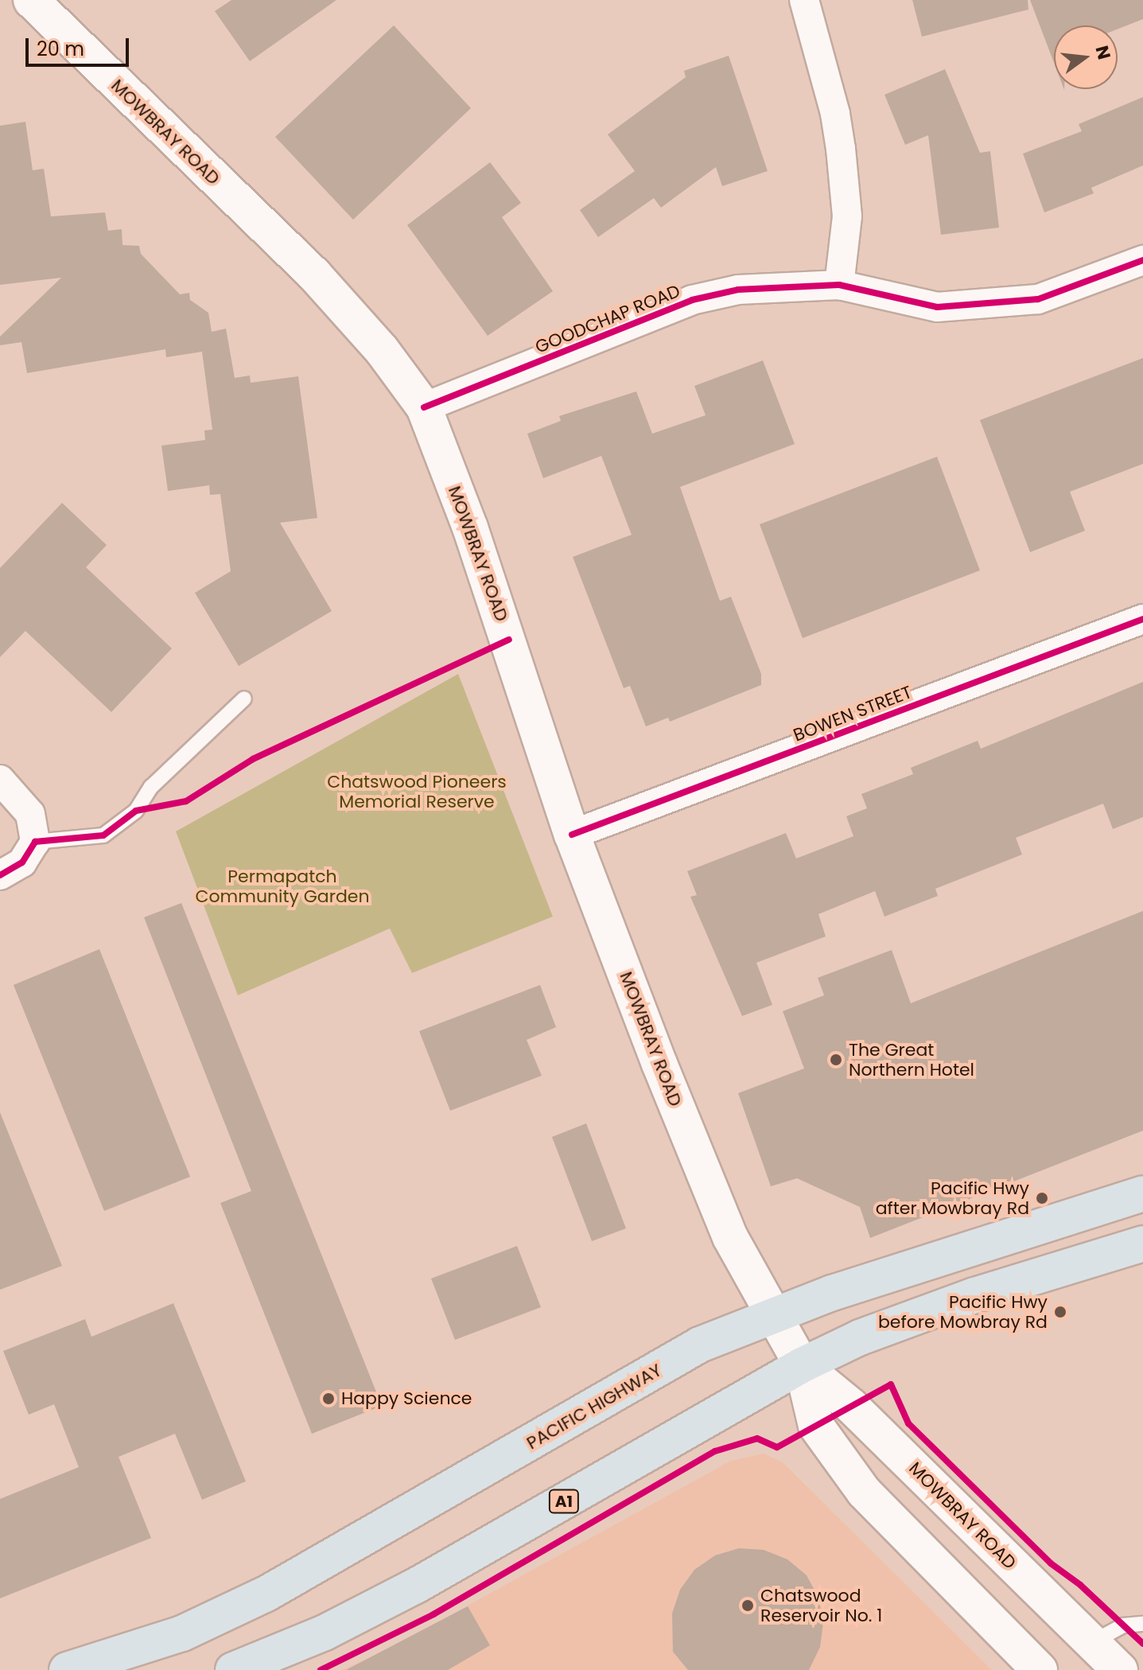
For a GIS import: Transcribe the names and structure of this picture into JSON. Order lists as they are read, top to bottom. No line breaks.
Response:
{"streets":{"highway":["PACIFIC HIGHWAY","A1"],"main road":["MOWBRAY ROAD"],"street":["GOODCHAP ROAD","BOWEN STREET"]},"crossings":[["MOWBRAY ROAD","GOODCHAP ROAD"],["MOWBRAY ROAD","BOWEN STREET"],["MOWBRAY ROAD","PACIFIC HIGHWAY"],["MOWBRAY ROAD","A1"]],"parks":["Chatswood Pioneers Memorial Reserve","Permapatch Community Garden"],"places":["The Great Northern Hotel","Pacific Hwy after Mowbray Rd","Pacific Hwy before Mowbray Rd","Happy Science","Chatswood Reservoir No. 1"],"scale_bar":"20 m","north":"right"}
